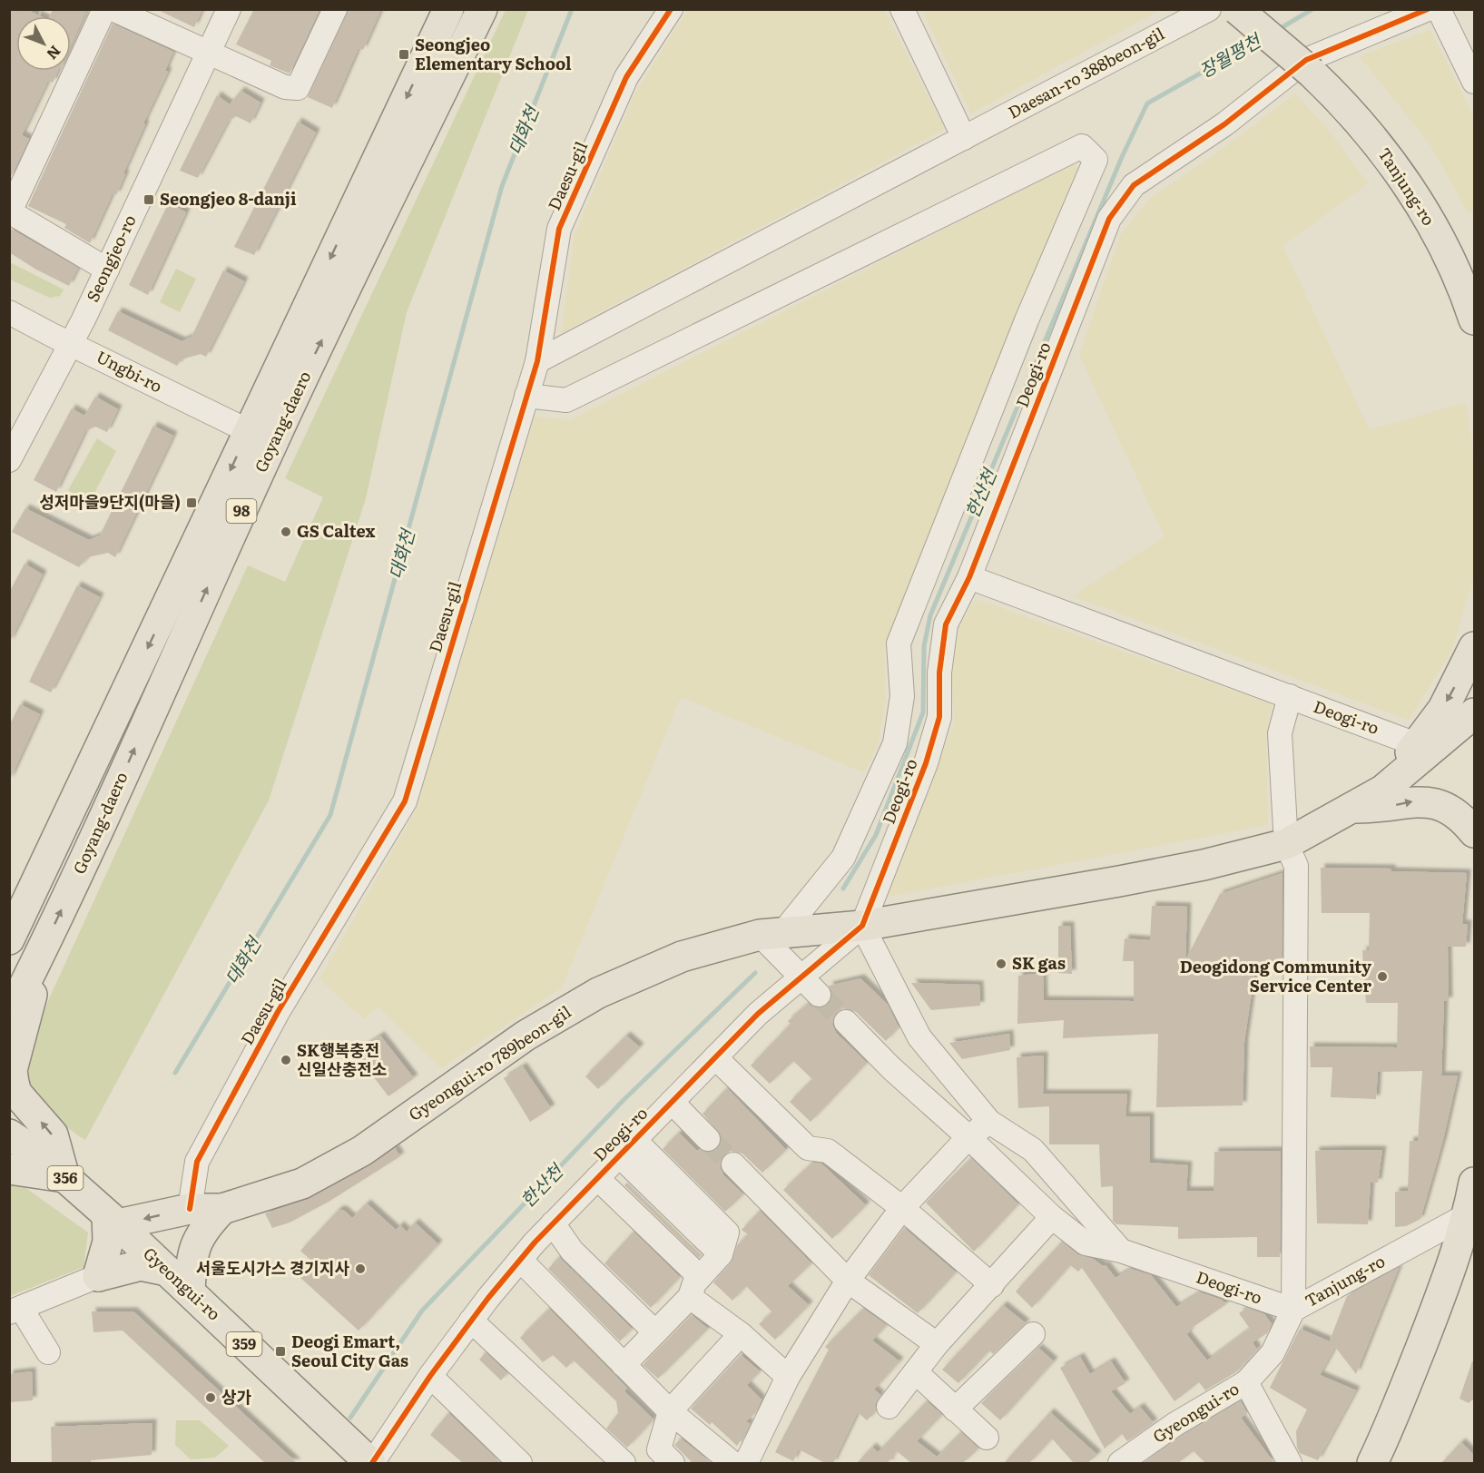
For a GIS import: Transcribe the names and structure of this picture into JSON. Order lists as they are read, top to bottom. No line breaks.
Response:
{"streets":{"main road":["Tanjung-ro","Goyang-daero","98","Gyeongui-ro 789beon-gil","356","Gyeongui-ro","359"],"street":["Daesan-ro 388beon-gil","Daesu-gil","Seongjeo-ro","Ungbi-ro","Deogi-ro"]},"crossings":[["Tanjung-ro","Deogi-ro"],["Tanjung-ro","Gyeongui-ro"],["Seongjeo-ro","Ungbi-ro"],["Ungbi-ro","Goyang-daero"],["Deogi-ro","Gyeongui-ro 789beon-gil"],["Deogi-ro","Gyeongui-ro"]],"water":["장월평천","대화천","한산천"],"places":{"transit":["Seongjeo Elementary School","Seongjeo 8-danji","성저마을9단지(마을)","Deogi Emart, Seoul City Gas"],"other":["GS Caltex","SK gas","Deogidong Community Service Center","SK행복충전 신일산충전소","서울도시가스 경기지사","상가"]},"north":"bottom right"}
